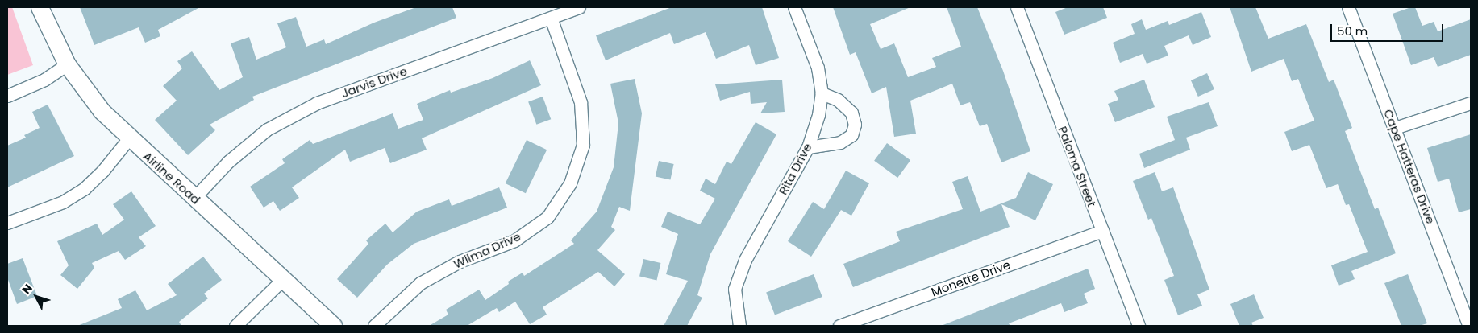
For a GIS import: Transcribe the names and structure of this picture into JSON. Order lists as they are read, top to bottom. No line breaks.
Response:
{"streets":{"main road":["Airline Road"],"street":["Jarvis Drive","Paloma Street","Cape Hatteras Drive","Rita Drive","Wilma Drive","Monette Drive"]},"crossings":[["Jarvis Drive","Airline Road"],["Jarvis Drive","Wilma Drive"],["Paloma Street","Monette Drive"]],"scale_bar":"50 m","north":"top left"}
